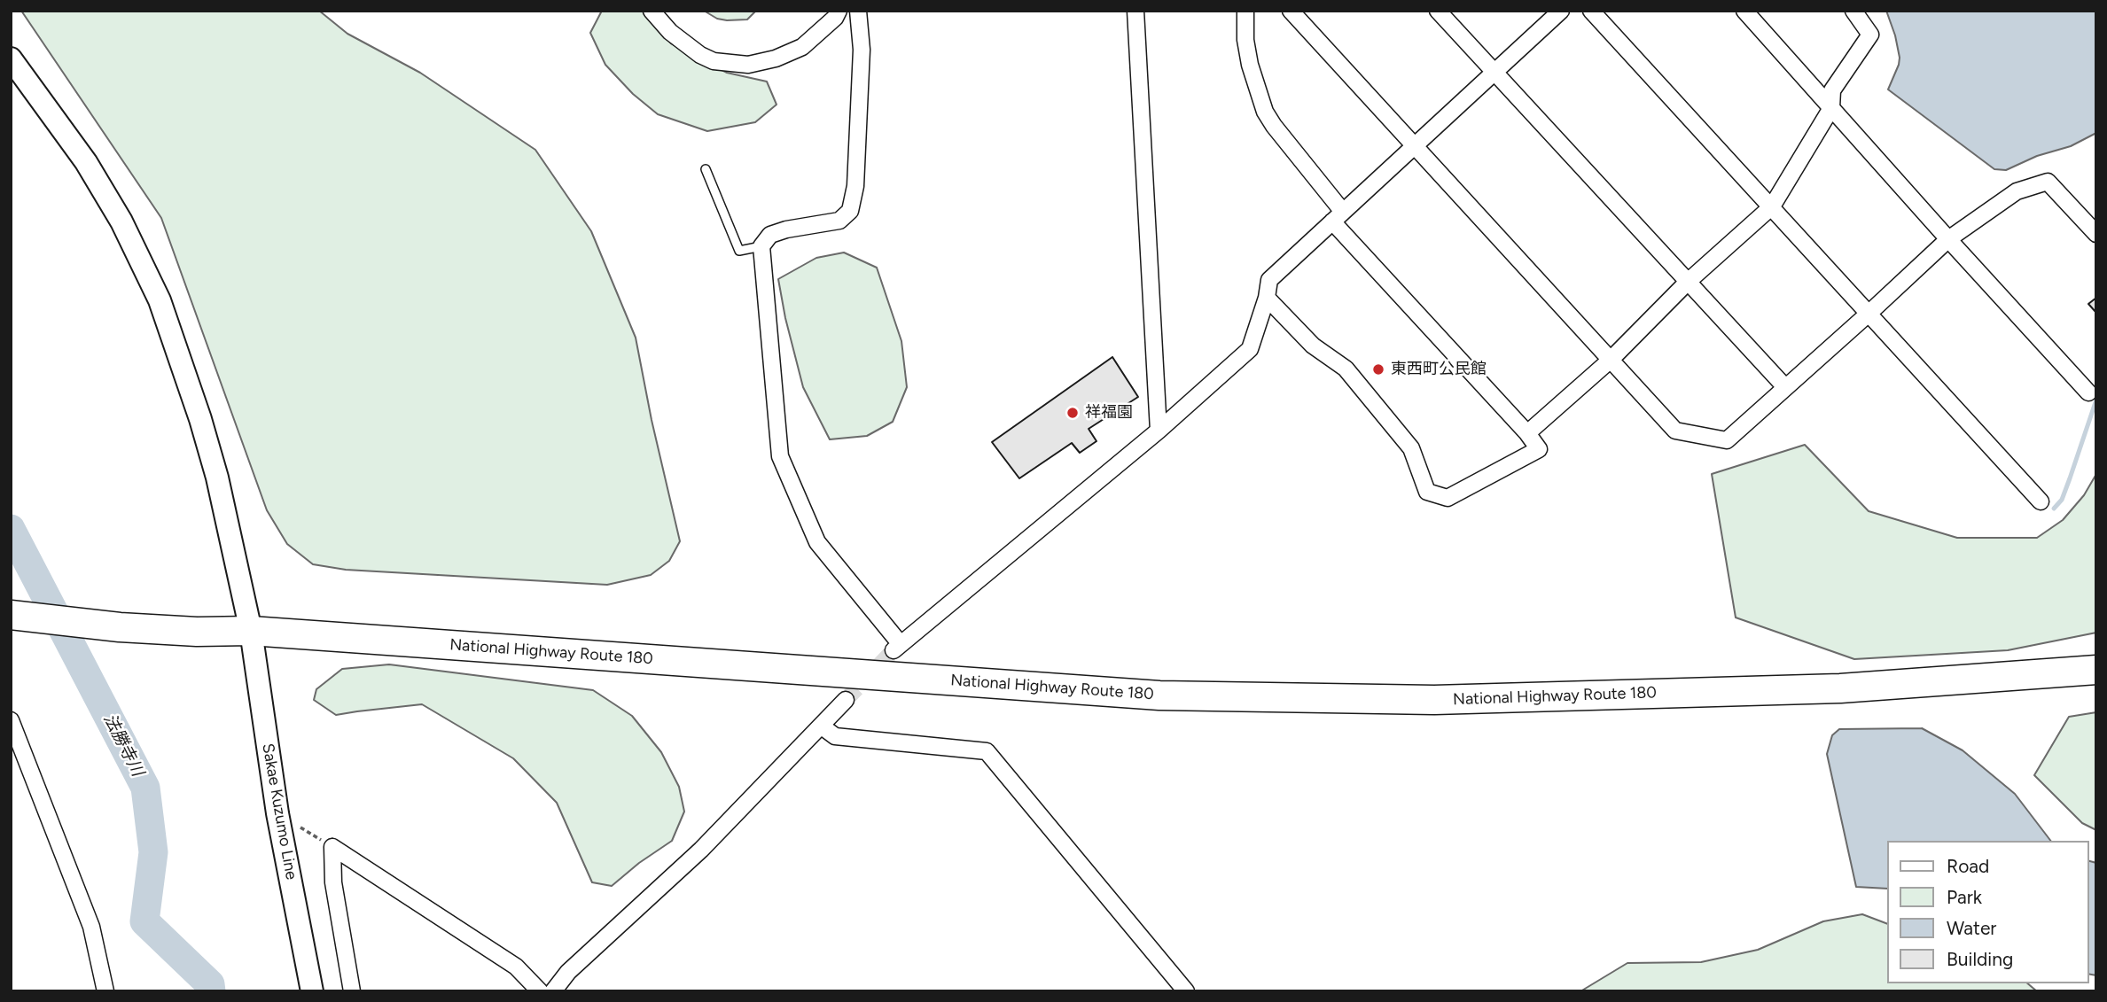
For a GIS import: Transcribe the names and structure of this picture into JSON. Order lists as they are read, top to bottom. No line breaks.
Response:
{"streets":{"highway":["National Highway Route 180"],"street":["Sakae Kuzumo Line"]},"crossings":[["National Highway Route 180","Sakae Kuzumo Line"]],"water":["法勝寺川"],"places":["東西町公民館","祥福園"],"legend":["Road","Park","Water","Building"]}
